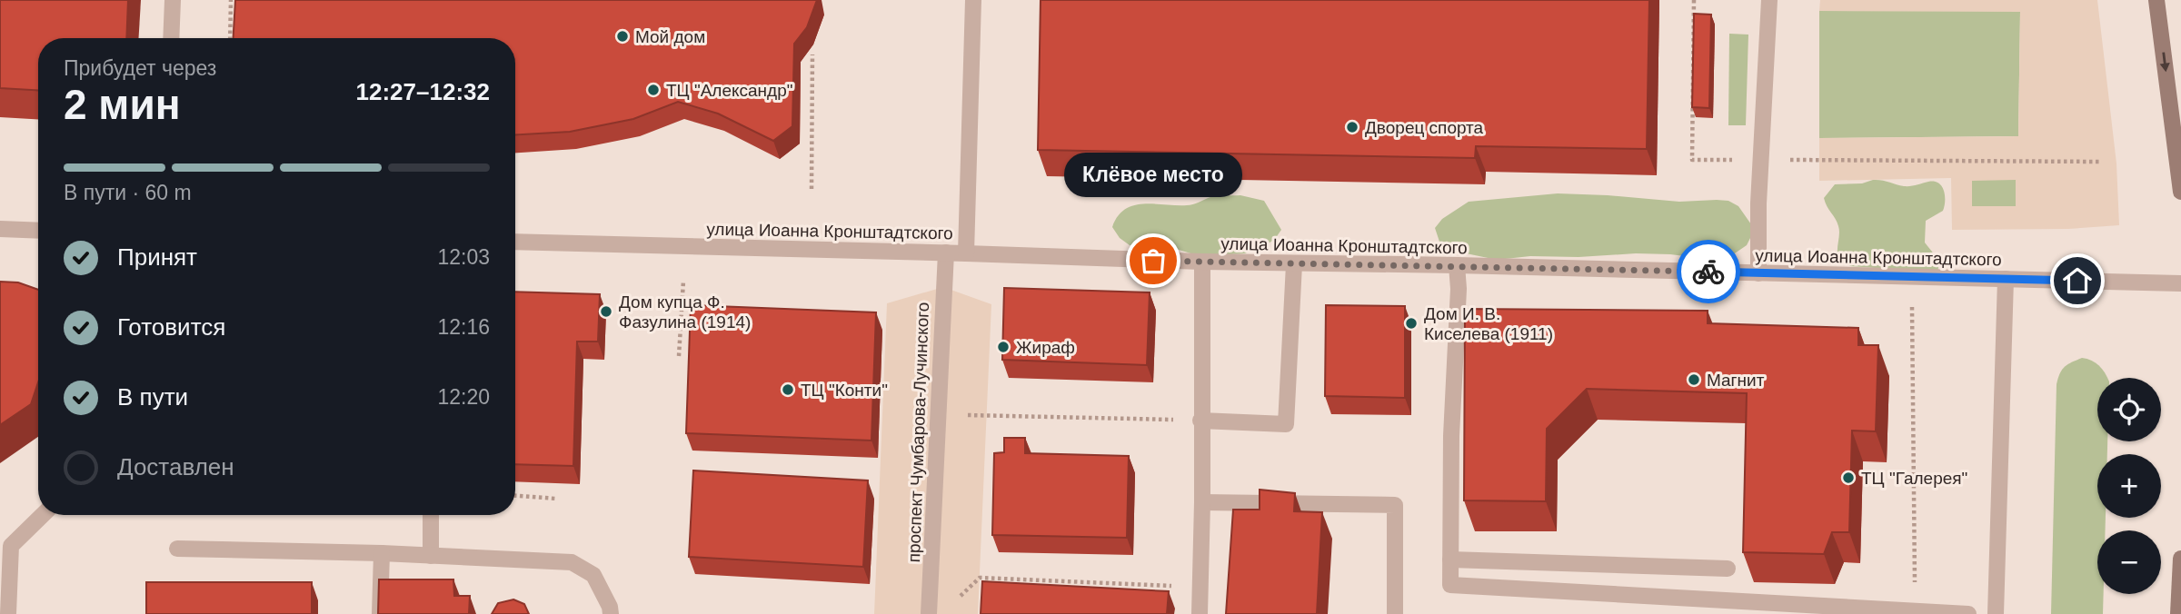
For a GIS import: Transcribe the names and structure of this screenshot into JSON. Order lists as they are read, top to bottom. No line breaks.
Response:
{"streets":{"street":["улица Иоанна Кронштадтского","проспект Чумбарова-Лучинского"]},"crossings":[["улица Иоанна Кронштадтского","проспект Чумбарова-Лучинского"]],"places":["Мой дом","ТЦ \"Александр\"","Дворец спорта","Клёвое место","Дом купца Ф. Фазулина (1914)","Дом И. В. Киселева (1911)","Жираф","Магнит","ТЦ \"Конти\"","ТЦ \"Галерея\""],"page":{"heading":["2 мин","Прибудет через","12:27–12:32"],"bar":"В пути · 60 m","bubble":"Клёвое место","list":[["Принят","12:03"],["Готовится","12:16"],["В пути","12:20"],"Доставлен"],"map_buttons":["+","−"]}}
